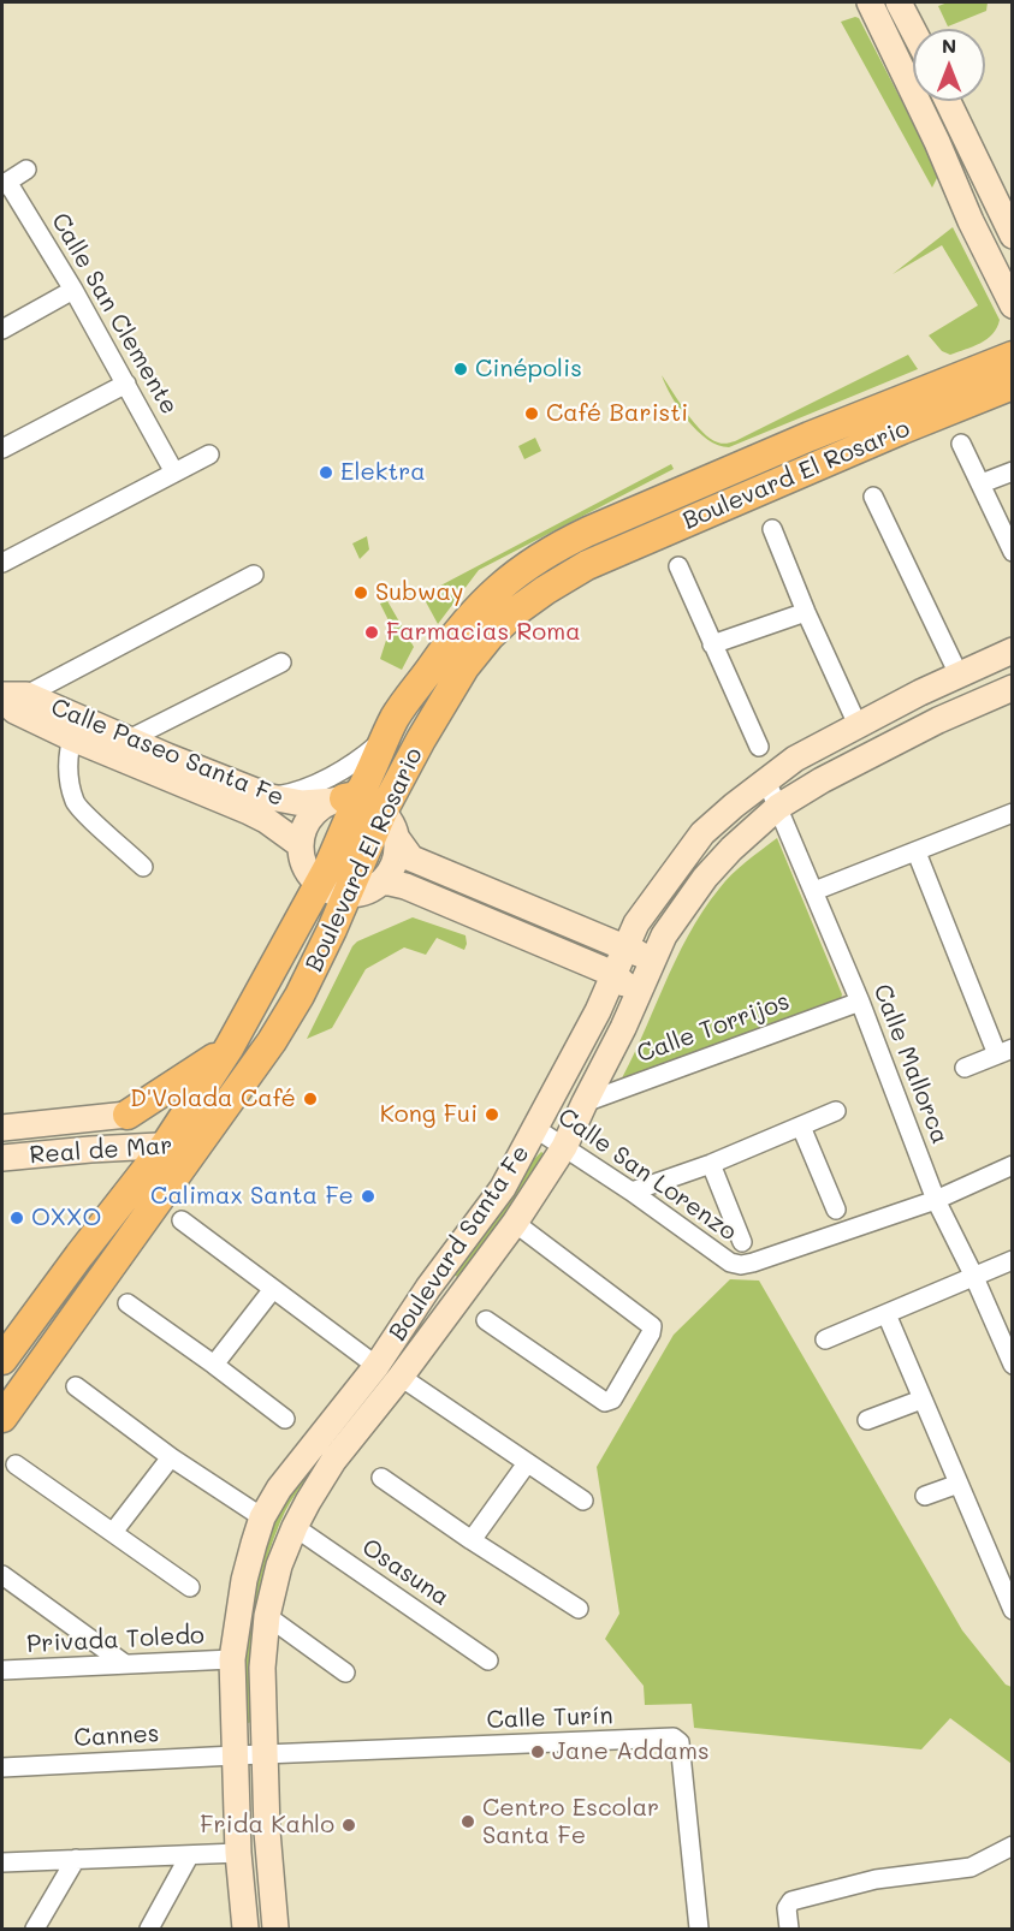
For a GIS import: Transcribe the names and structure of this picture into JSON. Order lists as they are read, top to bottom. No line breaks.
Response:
{"streets":{"main road":["Boulevard El Rosario","Calle Paseo Santa Fe","Real de Mar","Boulevard Santa Fe"],"street":["Calle San Clemente","Calle Torrijos","Calle Mallorca","Calle San Lorenzo","Osasuna","Privada Toledo","Calle Turín","Cannes"]},"crossings":[["Boulevard El Rosario","Calle Paseo Santa Fe"],["Boulevard El Rosario","Real de Mar"],["Calle Torrijos","Calle Mallorca"],["Calle Torrijos","Boulevard Santa Fe"],["Calle Mallorca","Calle San Lorenzo"],["Calle Mallorca","Boulevard Santa Fe"],["Calle San Lorenzo","Boulevard Santa Fe"],["Boulevard Santa Fe","Osasuna"],["Boulevard Santa Fe","Privada Toledo"],["Boulevard Santa Fe","Calle Turín"],["Boulevard Santa Fe","Cannes"],["Calle Turín","Cannes"]],"places":["Cinépolis","Café Baristi","Elektra","Subway","Farmacias Roma","D'Volada Café","Kong Fui","Calimax Santa Fe","OXXO","Jane Addams","Centro Escolar Santa Fe","Frida Kahlo"],"north":"top"}
